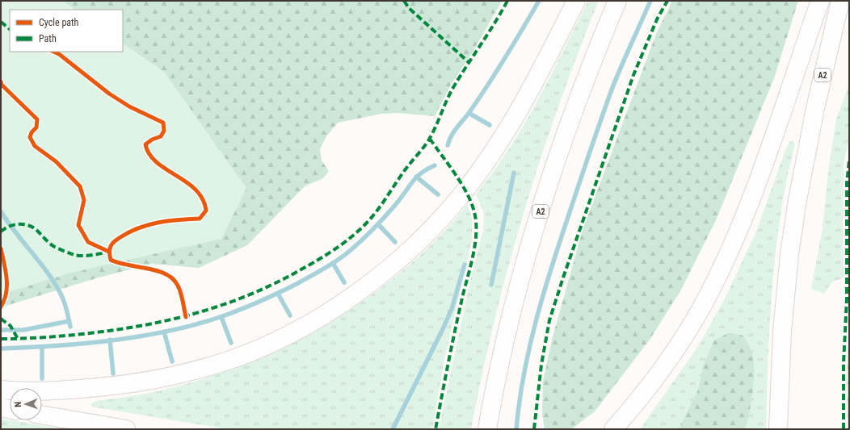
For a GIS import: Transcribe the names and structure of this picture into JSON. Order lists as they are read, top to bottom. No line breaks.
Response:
{"streets":{"highway":["A2"]},"legend":["Cycle path","Path"],"north":"left"}
